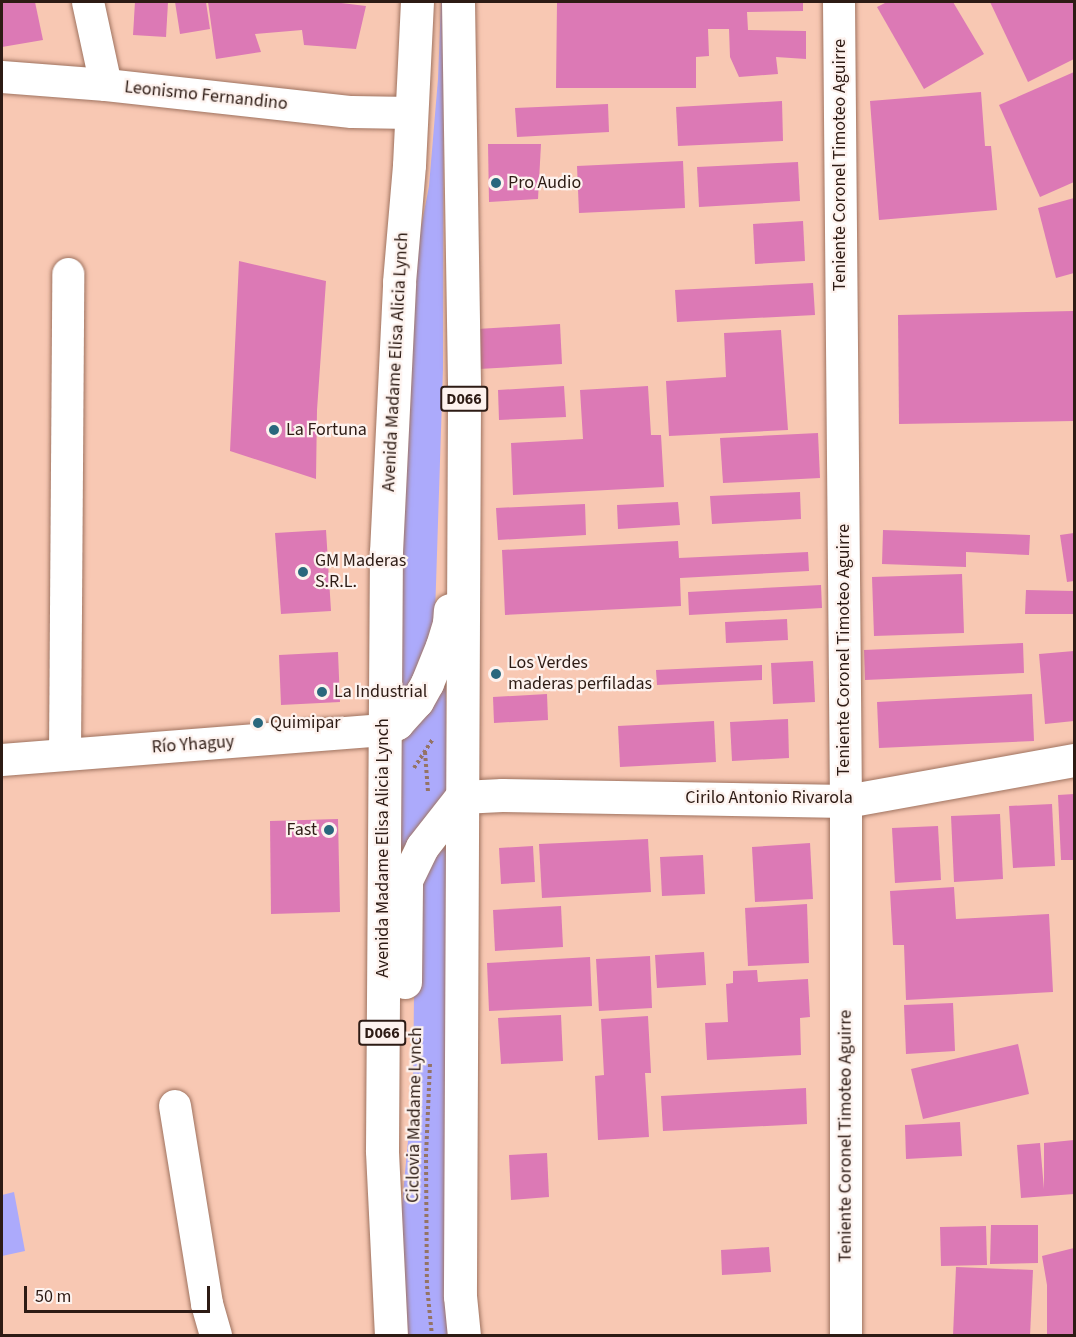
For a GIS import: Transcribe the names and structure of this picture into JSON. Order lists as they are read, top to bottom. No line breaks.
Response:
{"streets":{"main road":["Avenida Madame Elisa Alicia Lynch","D066","Cirilo Antonio Rivarola"],"street":["Leonismo Fernandino","Teniente Coronel Timoteo Aguirre","Río Yhaguy"],"path":["Ciclovia Madame Lynch"]},"crossings":[["Leonismo Fernandino","Avenida Madame Elisa Alicia Lynch"],["Teniente Coronel Timoteo Aguirre","Cirilo Antonio Rivarola"],["Avenida Madame Elisa Alicia Lynch","Río Yhaguy"],["D066","Cirilo Antonio Rivarola"]],"places":["Pro Audio","La Fortuna","GM Maderas S.R.L.","Los Verdes maderas perfiladas","La Industrial","Quimipar","Fast"],"scale_bar":"50 m"}
